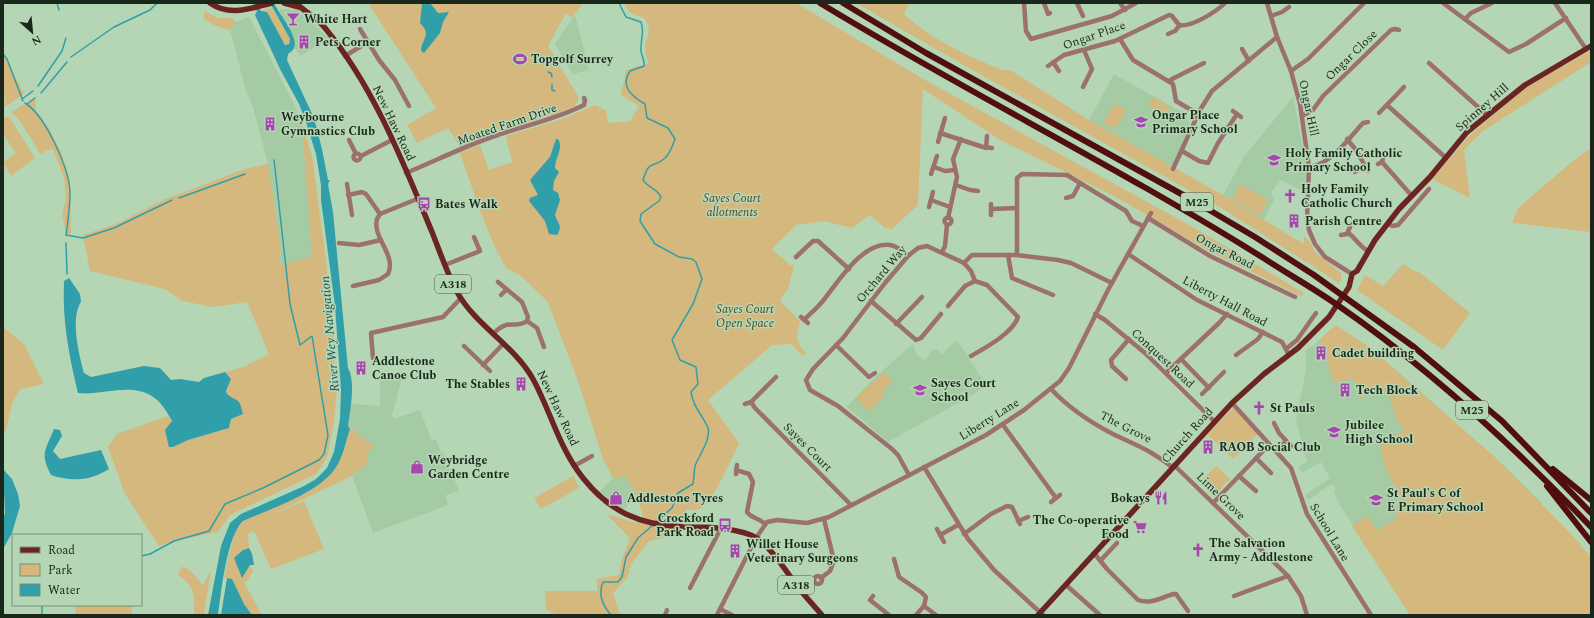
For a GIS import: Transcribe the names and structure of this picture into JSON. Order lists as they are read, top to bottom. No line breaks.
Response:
{"streets":{"highway":["M25"],"main road":["Spinney Hill","New Haw Road","A318","Church Road"],"street":["Ongar Place","Ongar Close","Ongar Hill","Moated Farm Drive","Ongar Road","Orchard Way","Liberty Hall Road","Conquest Road","Liberty Lane","The Grove","Sayes Court","Lime Grove","School Lane"]},"crossings":[["Ongar Close","Ongar Hill"],["Spinney Hill","Ongar Hill"],["Spinney Hill","Church Road"],["Ongar Hill","Church Road"],["New Haw Road","Moated Farm Drive"],["New Haw Road","A318"],["Ongar Road","Liberty Lane"],["Orchard Way","Liberty Lane"],["Liberty Hall Road","Liberty Lane"],["Conquest Road","Liberty Lane"],["Conquest Road","Church Road"],["Liberty Lane","The Grove"],["Liberty Lane","Sayes Court"],["The Grove","Church Road"],["The Grove","Lime Grove"],["Church Road","Lime Grove"],["Church Road","School Lane"]],"water":["River Wey Navigation"],"parks":["Sayes Court allotments","Sayes Court Open Space"],"places":{"bar":["White Hart"],"building":["Pets Corner","Weybourne Gymnastics Club","Parish Centre","Cadet building","Addlestone Canoe Club","The Stables","Tech Block","RAOB Social Club","Willet House Veterinary Surgeons"],"sports":["Topgolf Surrey"],"school or university":["Ongar Place Primary School","Holy Family Catholic Primary School","Sayes Court School","Jubilee High School","St Paul's C of E Primary School"],"church":["Holy Family Catholic Church","St Pauls","The Salvation Army - Addlestone"],"bus stop":["Bates Walk","Crockford Park Road"],"shop":["Weybridge Garden Centre","Addlestone Tyres"],"restaurant":["Bokays"],"supermarket":["The Co-operative Food"]},"legend":["Road","Park","Water"],"north":"bottom right"}
